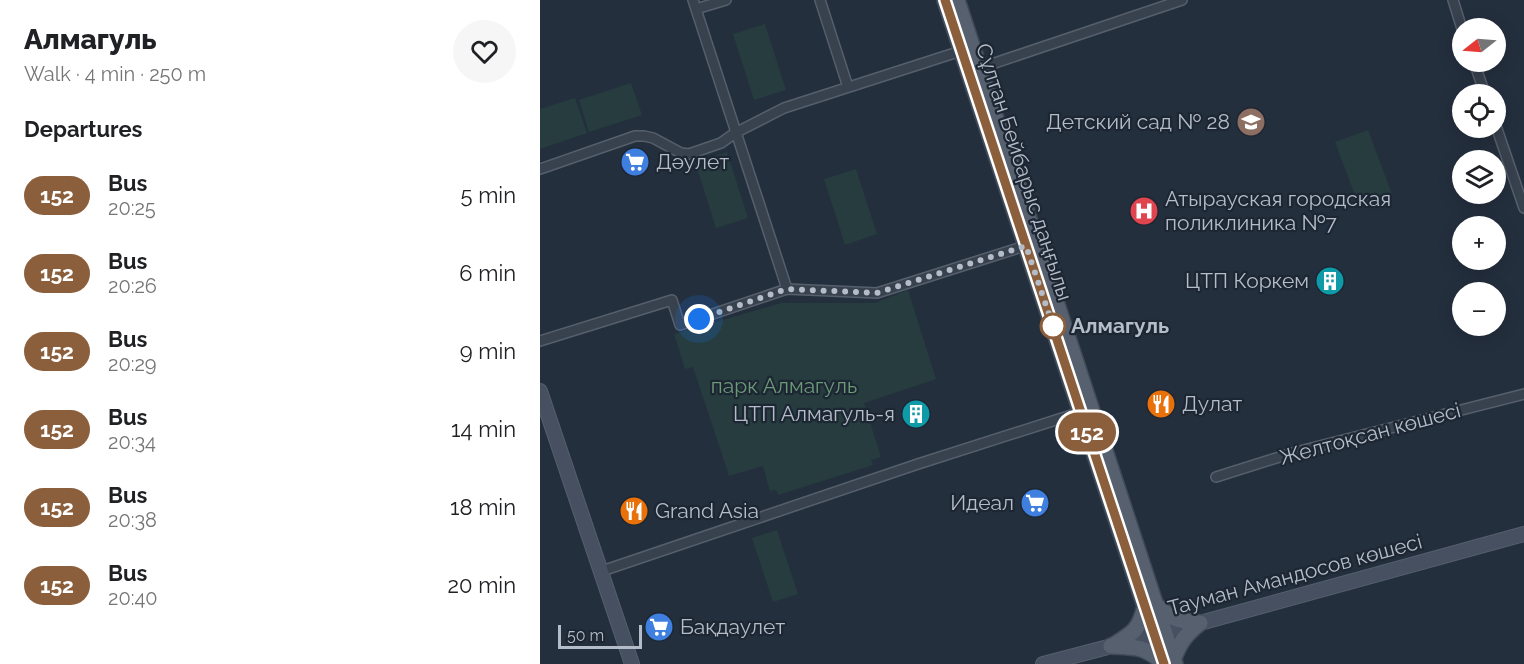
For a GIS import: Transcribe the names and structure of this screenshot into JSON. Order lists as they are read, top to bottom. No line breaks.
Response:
{"streets":{"main road":["Сұлтан Бейбарыс даңғылы","Тауман Амандосов көшесі"],"street":["Желтоқсан көшесі"]},"crossings":[["Сұлтан Бейбарыс даңғылы","Тауман Амандосов көшесі"]],"parks":["парк Алмагуль"],"places":{"school or university":["Детский сад № 28"],"supermarket":["Дәулет","Идеал","Бақдаулет"],"hospital":["Атырауская городская поликлиника №7"],"building":["ЦТП Коркем","ЦТП Алмагуль-я"],"other":["Алмагуль"],"restaurant":["Дулат","Grand Asia"]},"lines":["bus line 152"],"scale_bar":"50 m","north":"left","page":{"heading":[["Алмагуль","Walk · 4 min · 250 m"],"Departures"],"on_map":"152","map_buttons":["+","−"],"list":[{"mark":"152","name":"Bus","note":"20:25","value":"5 min"},{"mark":"152","name":"Bus","note":"20:26","value":"6 min"},{"mark":"152","name":"Bus","note":"20:29","value":"9 min"},{"mark":"152","name":"Bus","note":"20:34","value":"14 min"},{"mark":"152","name":"Bus","note":"20:38","value":"18 min"},{"mark":"152","name":"Bus","note":"20:40","value":"20 min"}],"scale":"50 m"}}
